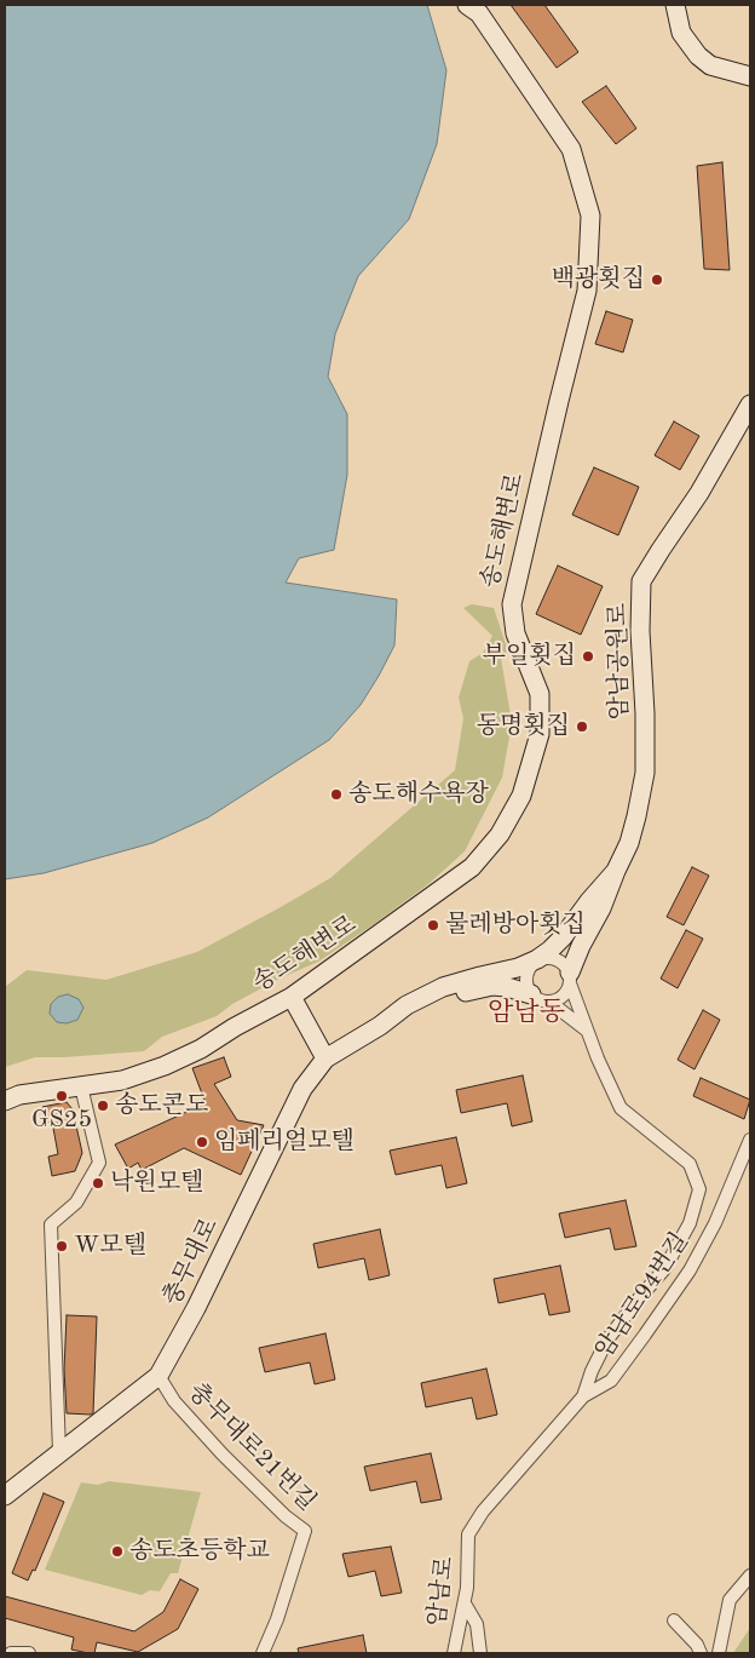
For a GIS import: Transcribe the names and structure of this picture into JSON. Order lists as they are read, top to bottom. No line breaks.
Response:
{"streets":{"street":["송도해변로","암남공원로","충무대로","암남로94번길","충무대로21번길","암남로"]},"crossings":[["암남공원로","충무대로"],["충무대로","충무대로21번길"],["암남로94번길","암남로"]],"districts":["암남동"],"places":["백광횟집","부일횟집","동명횟집","송도해수욕장","물레방아횟집","GS25","송도콘도","임페리얼모텔","낙원모텔","W모텔","송도초등학교"]}
